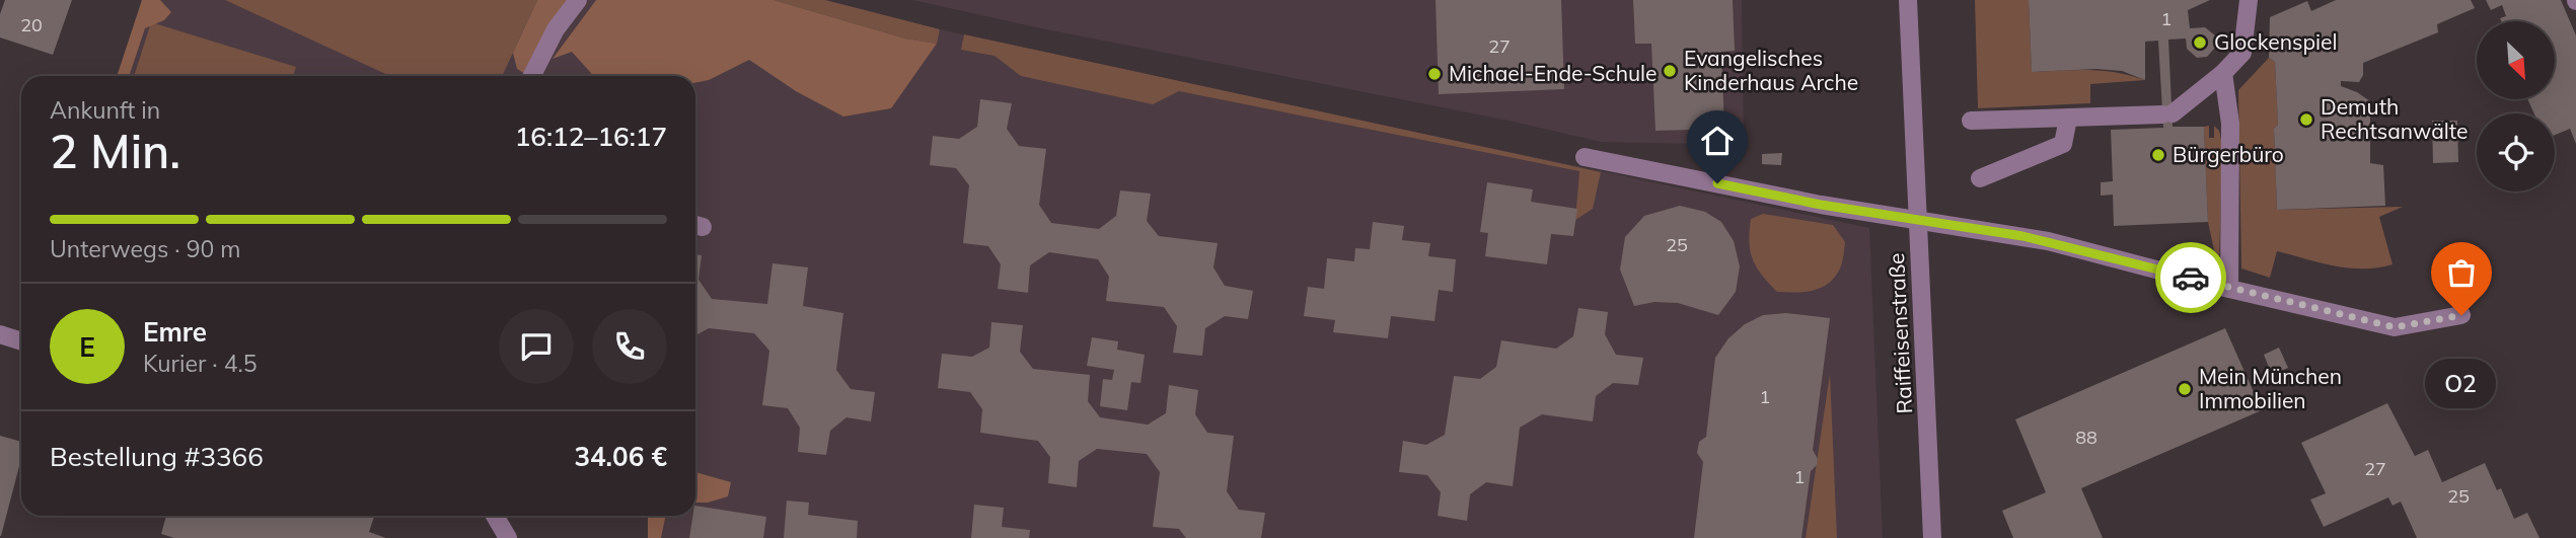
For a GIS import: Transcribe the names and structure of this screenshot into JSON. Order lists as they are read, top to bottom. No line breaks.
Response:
{"streets":{"street":["Raiffeisenstraße"]},"places":["Glockenspiel","Evangelisches Kinderhaus Arche","Michael-Ende-Schule","Demuth Rechtsanwälte","Bürgerbüro","O2","Mein München Immobilien"],"house_numbers":["1","20","27","25","1","88","27","1","25"],"north":"bottom right","page":{"heading":["2 Min.","Ankunft in","16:12–16:17"],"panel":["Emre","Kurier · 4.5","Bestellung #3366","34.06 €"],"bar":"Unterwegs · 90 m","round":"E","bubble":"O2"}}
